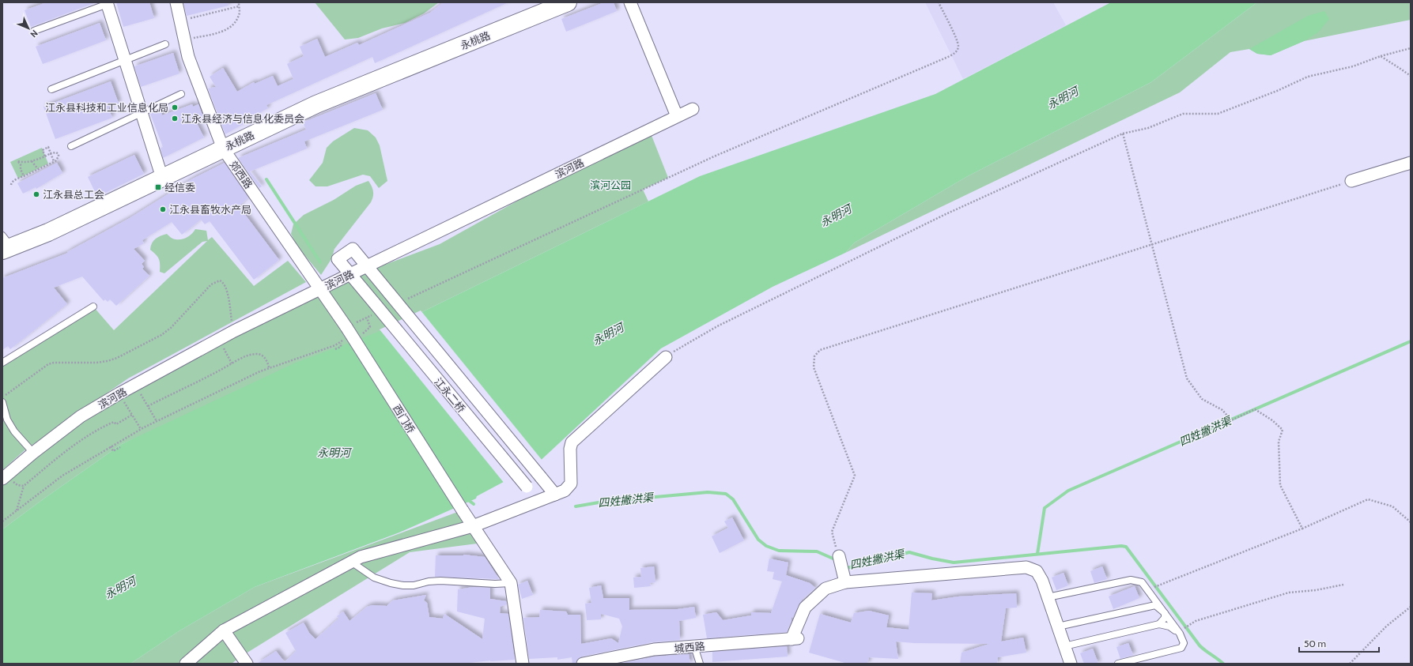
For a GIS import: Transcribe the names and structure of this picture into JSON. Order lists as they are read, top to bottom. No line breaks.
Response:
{"streets":{"main road":["永桃路"],"street":["滨河路","郊西路","江永二桥","西门桥","城西路"]},"crossings":[["永桃路","郊西路"],["滨河路","郊西路"],["滨河路","江永二桥"],["郊西路","西门桥"]],"water":["永明河","四姓撇洪渠"],"parks":["滨河公园"],"places":{"other":["江永县科技和工业信息化局","江永县经济与信息化委员会","江永县总工会","江永县畜牧水产局"],"transit":["经信委"]},"scale_bar":"50 m","north":"bottom right"}
